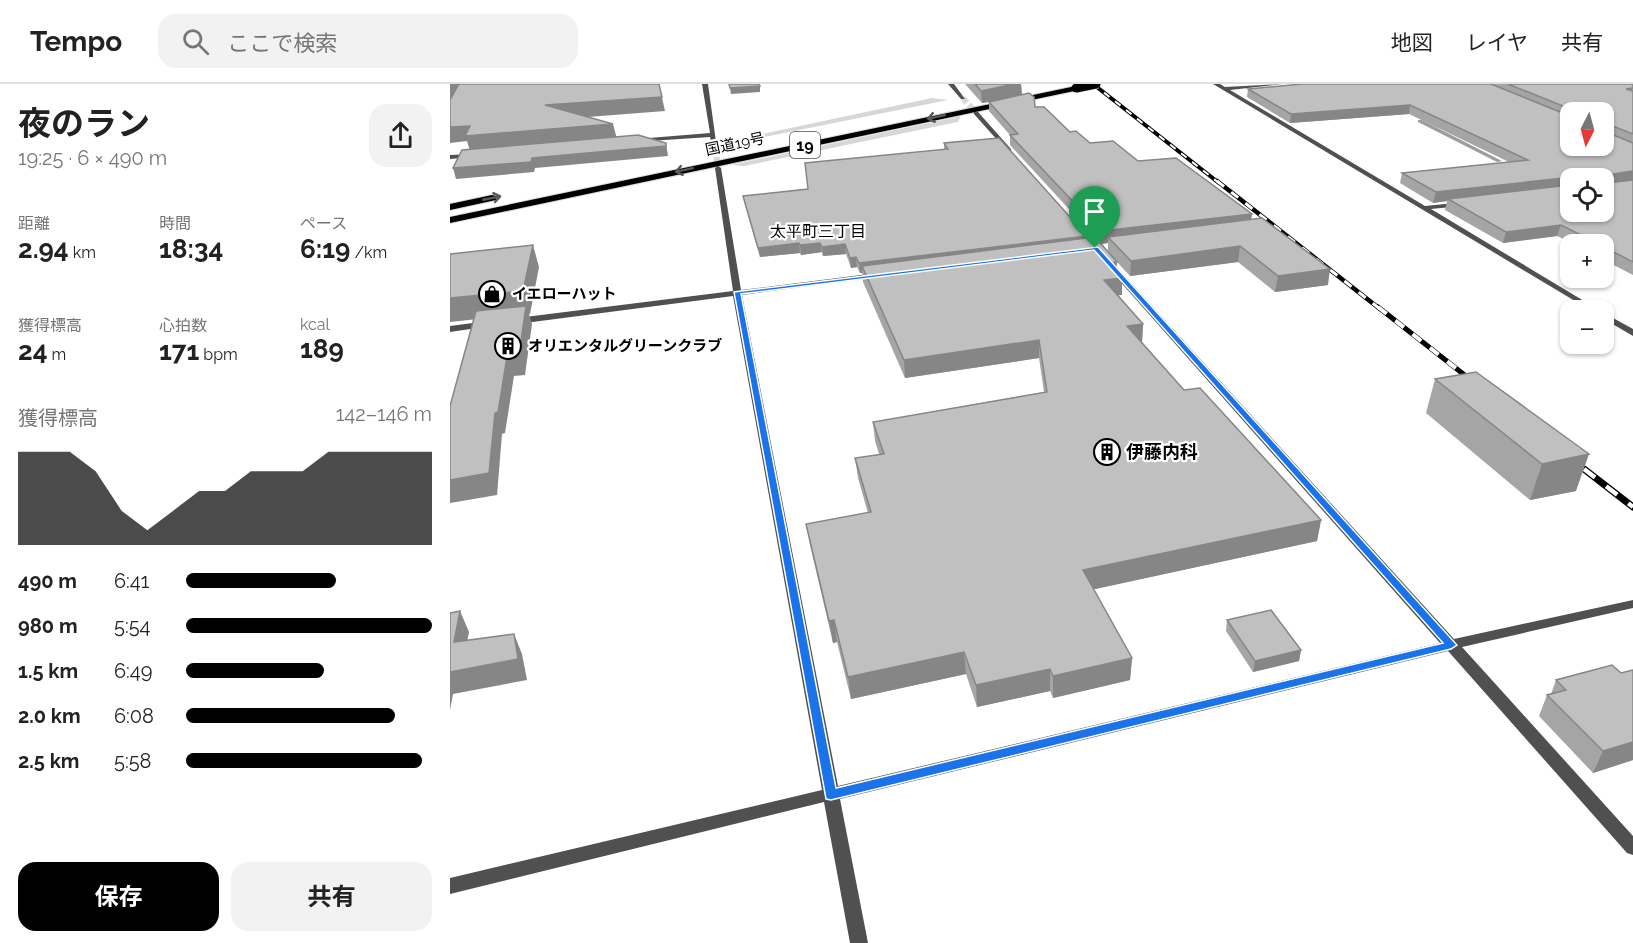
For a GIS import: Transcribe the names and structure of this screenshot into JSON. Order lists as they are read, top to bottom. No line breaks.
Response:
{"streets":{"highway":["国道19号","19"]},"districts":["太平町三丁目"],"places":{"shop":["イエローハット"],"building":["オリエンタルグリーンクラブ","伊藤内科"]},"north":"bottom","page":{"header":"Tempo","search":"ここで検索","nav":["地図","レイヤ","共有"],"heading":["夜のラン","19:25 · 6 × 490 m"],"map_buttons":["+","−"],"stats":[["距離","2.94 km"],["時間","18:34"],["ペース","6:19 /km"],["獲得標高","24 m"],["心拍数","171 bpm"],["kcal","189"]],"chart":["獲得標高","142–146 m"],"list":[{"name":"490 m","note":"6:41"},{"name":"980 m","note":"5:54"},{"name":"1.5 km","note":"6:49"},{"name":"2.0 km","note":"6:08"},{"name":"2.5 km","note":"5:58"}],"buttons":["保存","共有"]}}
